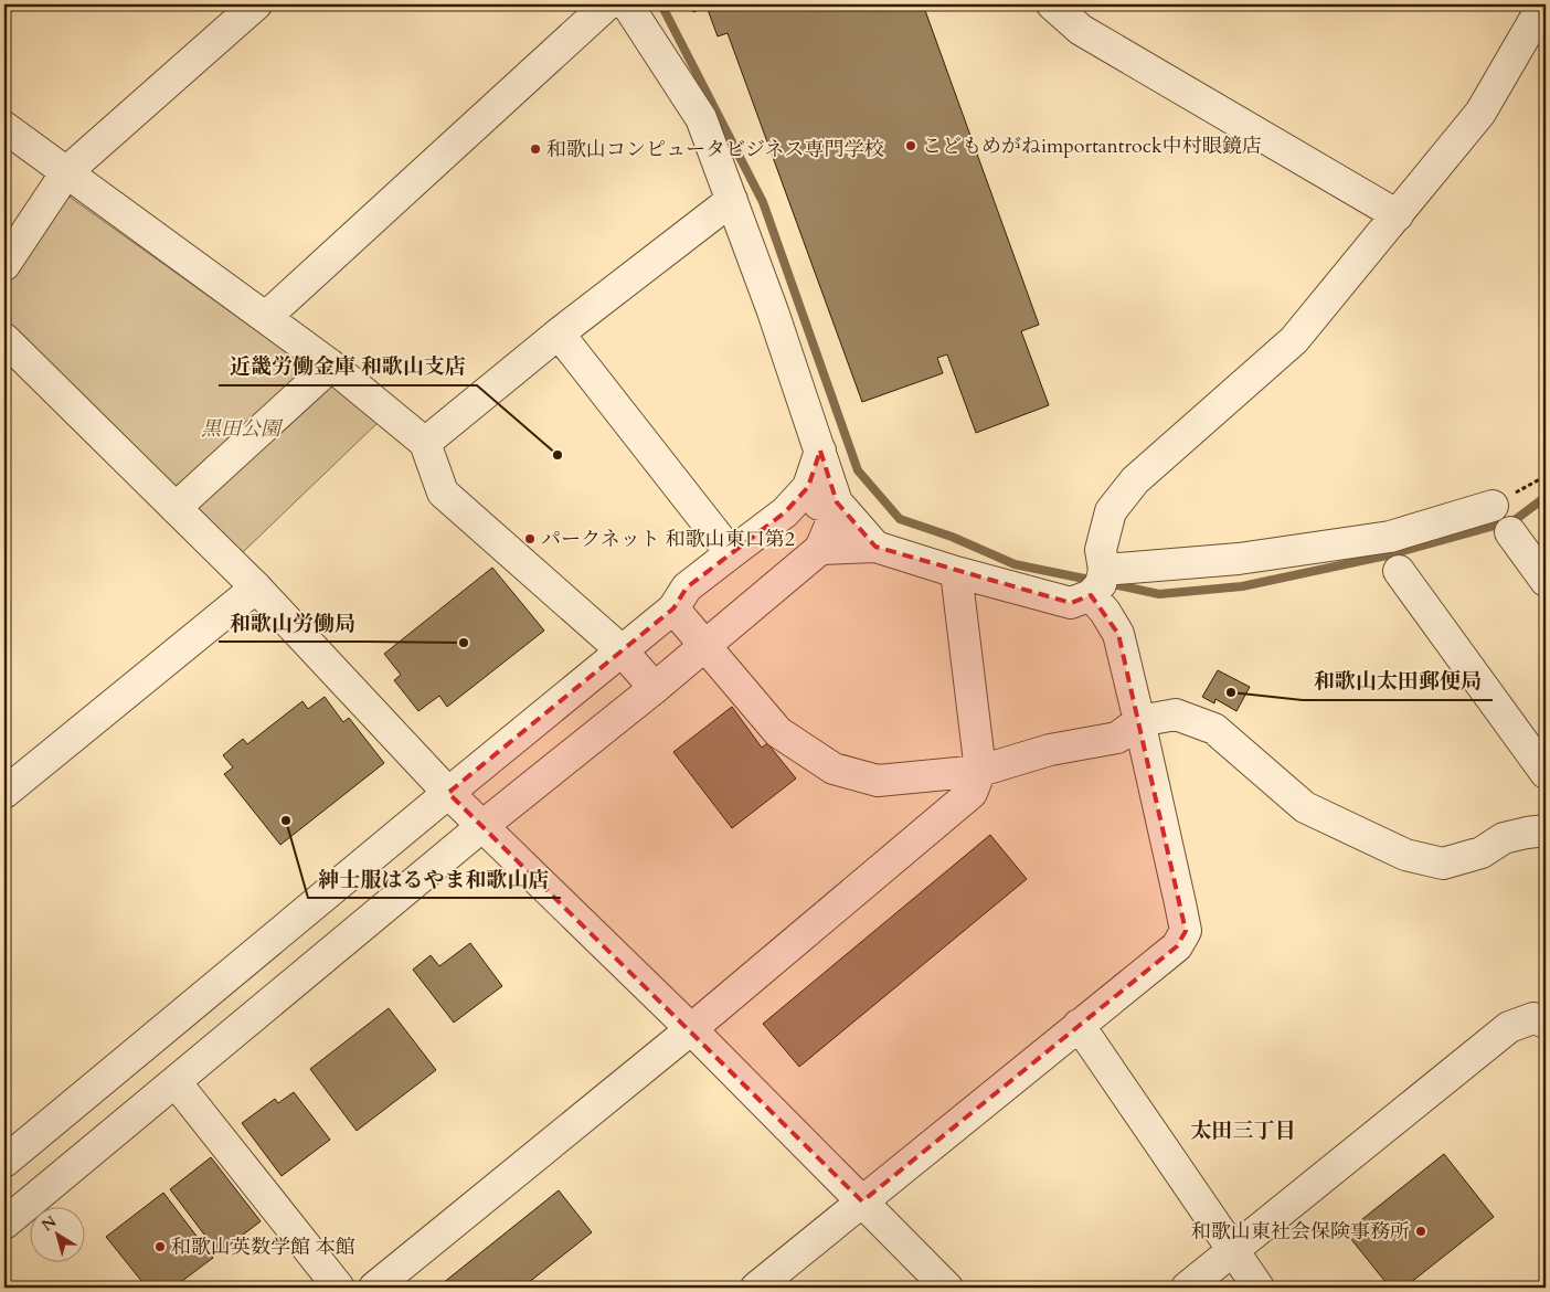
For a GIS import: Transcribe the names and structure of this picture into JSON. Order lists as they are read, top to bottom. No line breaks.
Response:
{"districts":["太田三丁目"],"parks":["黒田公園"],"places":["こどもめがねimportantrock中村眼鏡店","和歌山コンピュータビジネス専門学校","近畿労働金庫 和歌山支店","パークネット 和歌山東口第2","和歌山労働局","和歌山太田郵便局","紳士服はるやま和歌山店","和歌山東社会保険事務所","和歌山英数学館 本館"],"north":"top left"}
